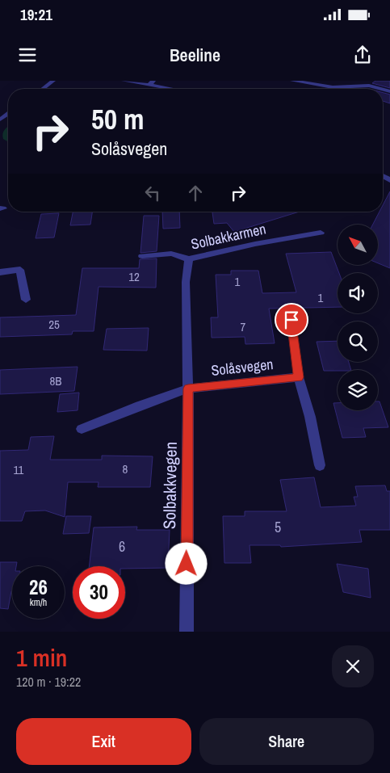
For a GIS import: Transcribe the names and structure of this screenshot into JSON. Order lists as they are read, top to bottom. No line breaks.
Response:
{"streets":{"street":["Solbakkarmen","Solåsvegen","Solbakkvegen"]},"crossings":[["Solbakkarmen","Solbakkvegen"],["Solåsvegen","Solbakkvegen"]],"house_numbers":["12","1","1","25","7","8B","8","11","5","6"],"north":"top left","page":{"status":"19:21","header":"Beeline","turn":["50 m","Solåsvegen"],"speed":"26 km/h","limit":"30","heading":["1 min","120 m · 19:22"],"buttons":["Exit","Share"]}}
